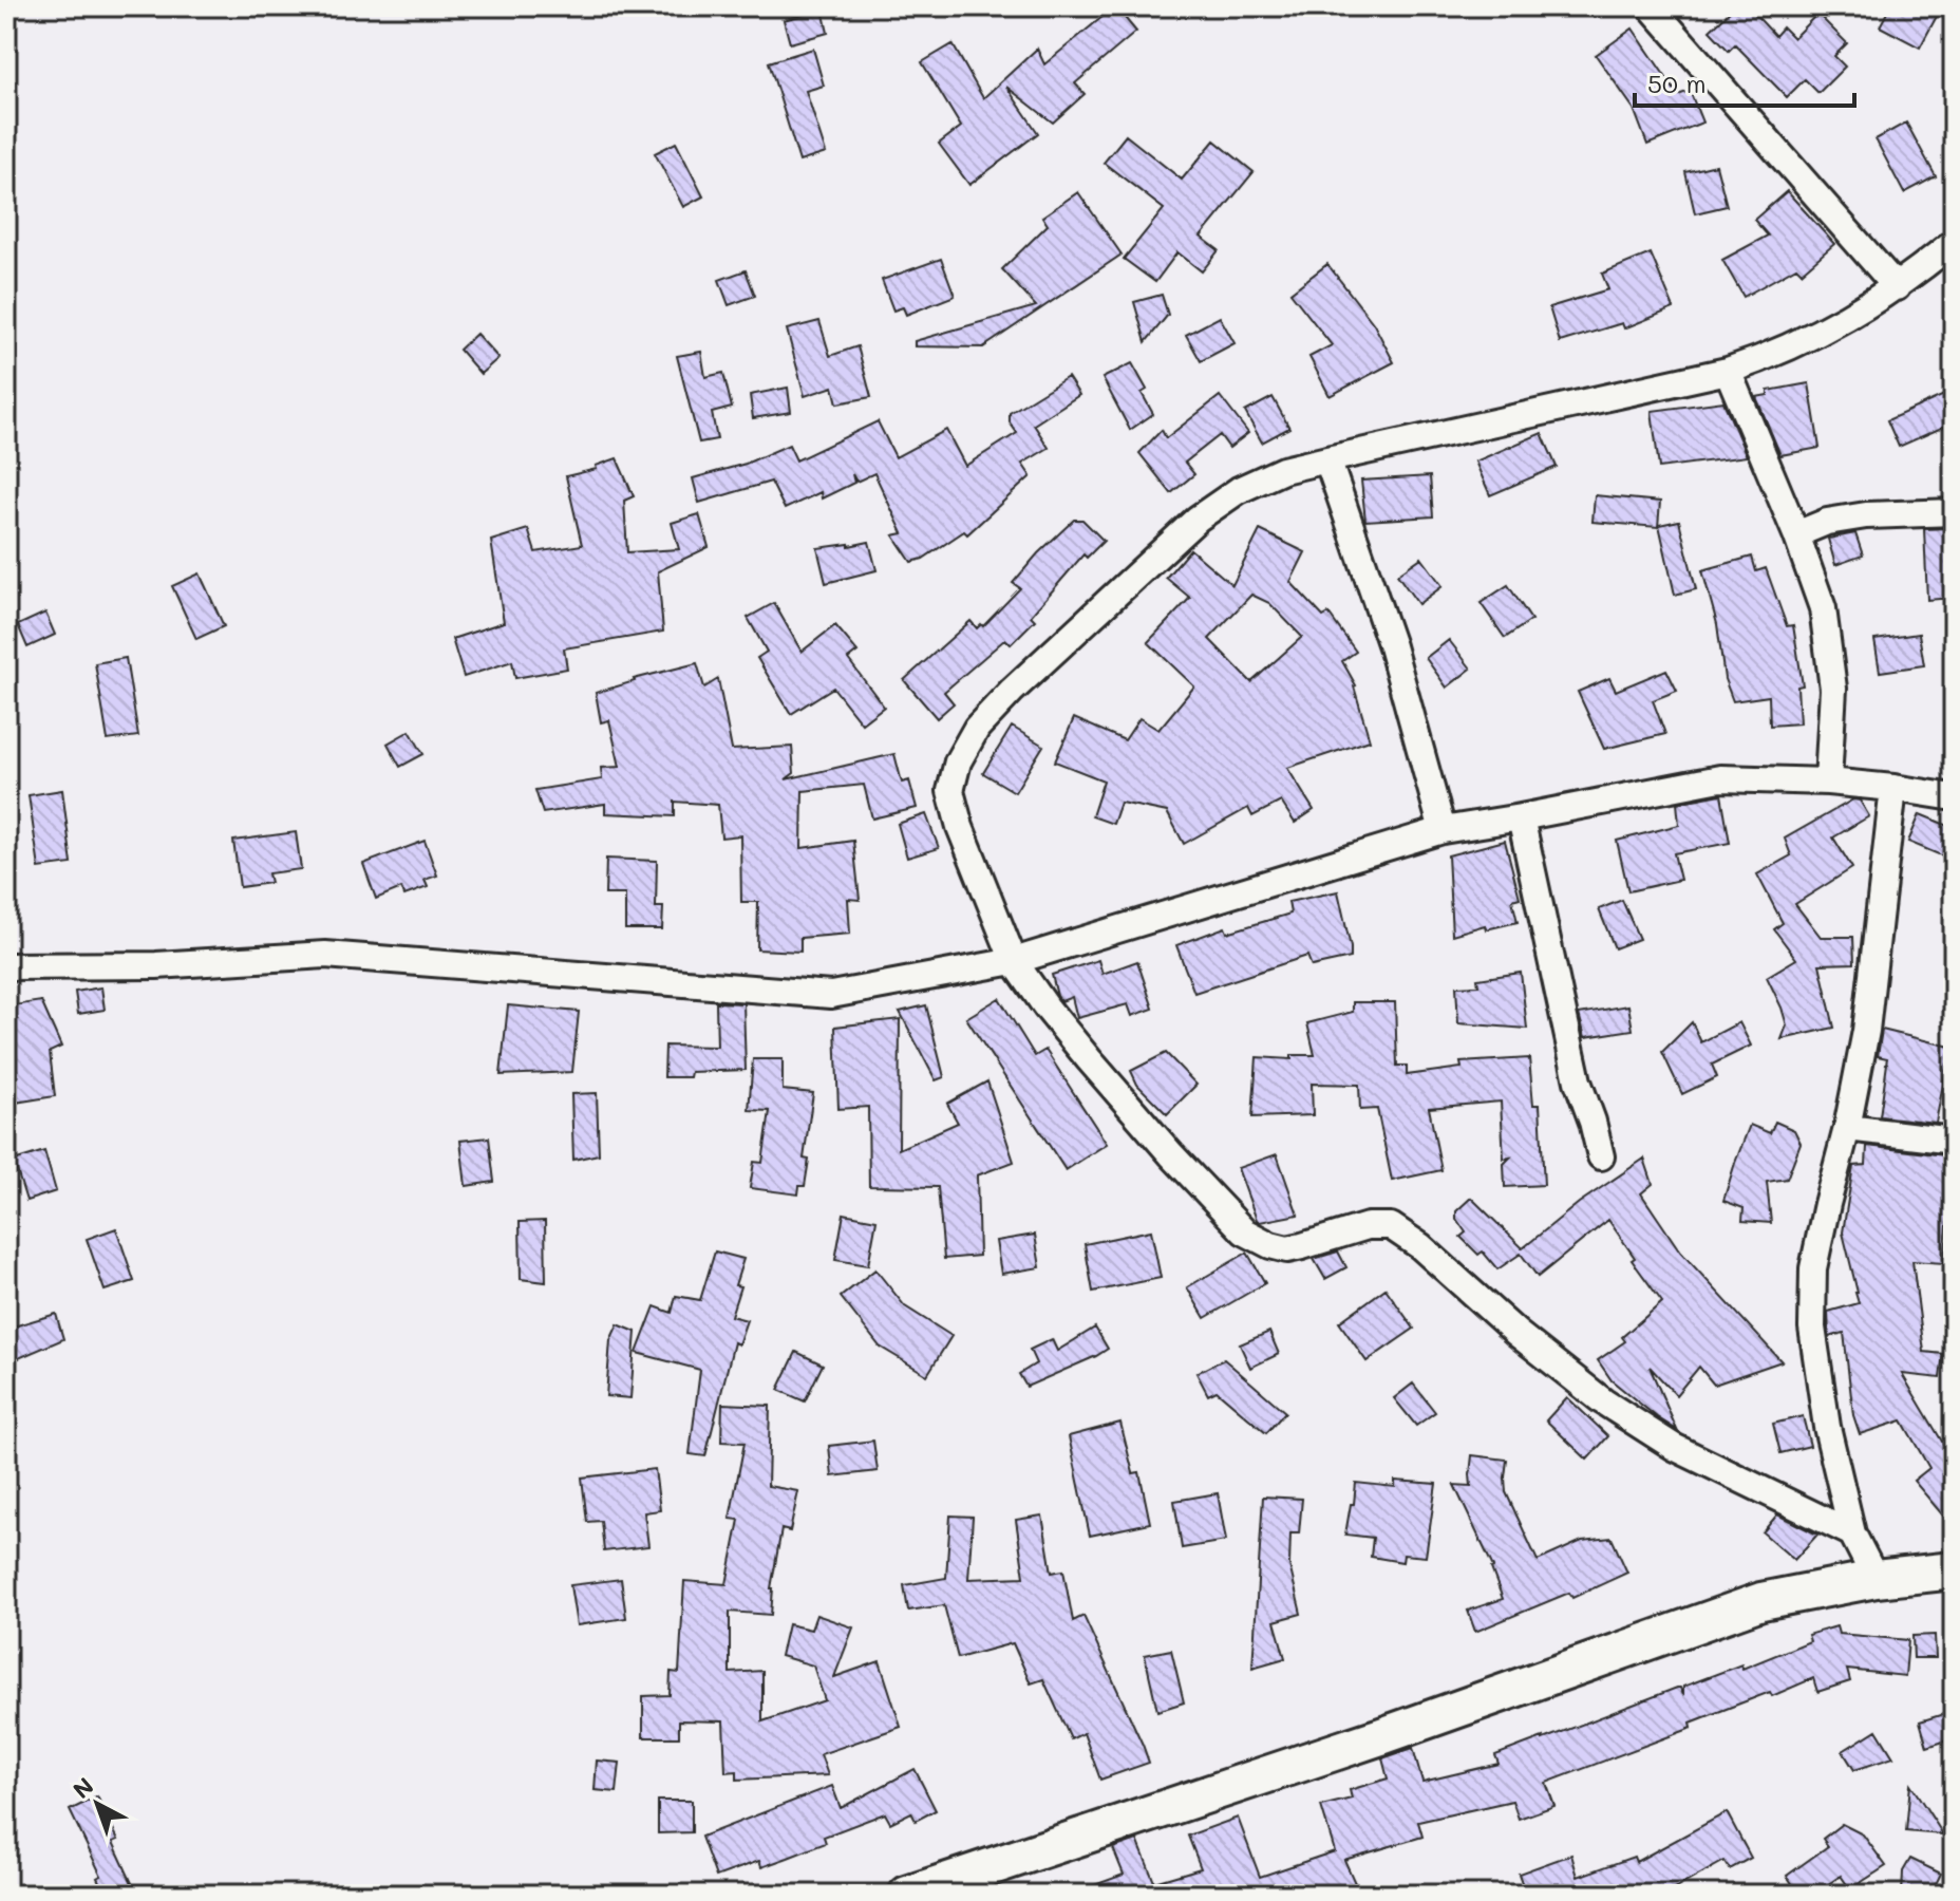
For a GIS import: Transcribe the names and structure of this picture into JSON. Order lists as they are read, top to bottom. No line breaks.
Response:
{"scale_bar":"50 m","north":"top left"}
